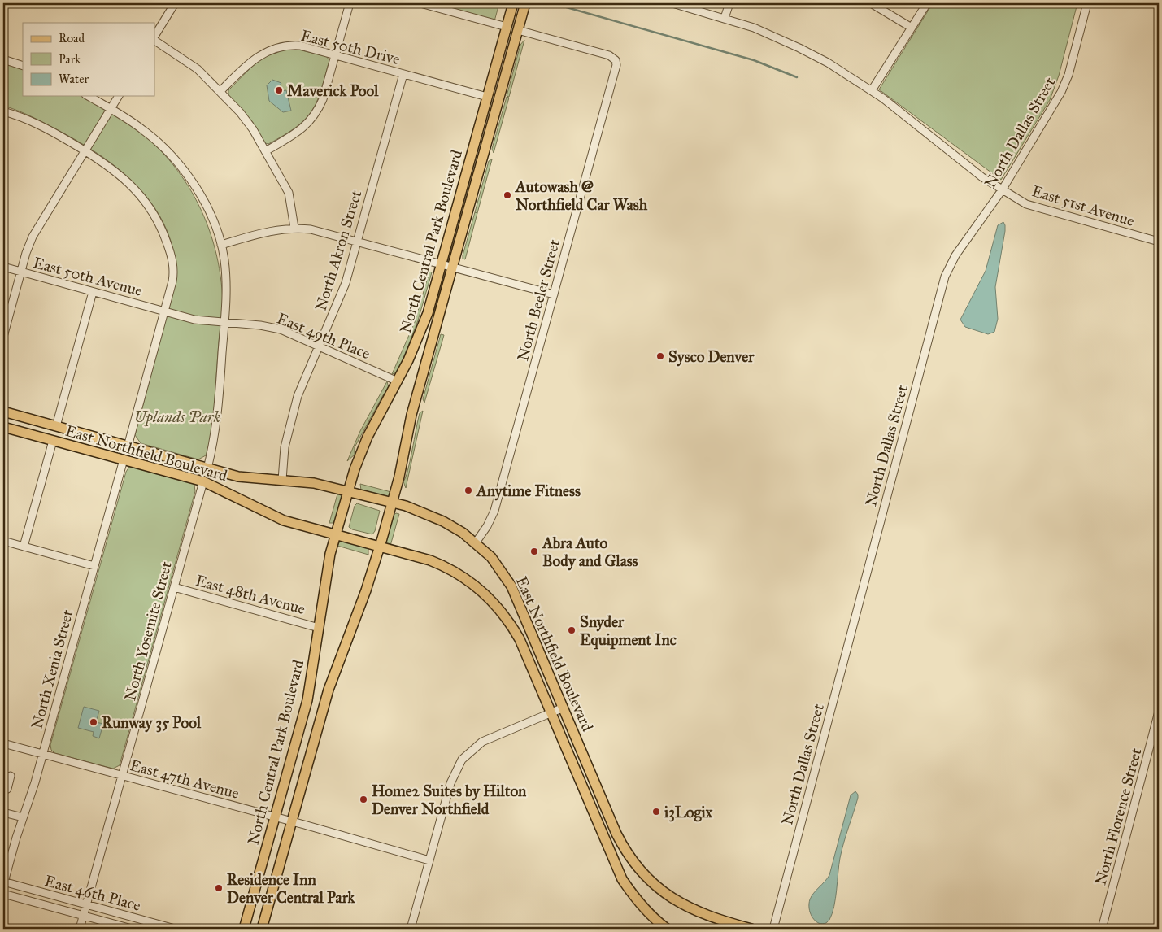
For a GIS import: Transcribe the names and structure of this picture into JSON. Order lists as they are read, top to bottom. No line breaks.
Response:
{"streets":{"main road":["North Central Park Boulevard","East Northfield Boulevard"],"street":["East 50th Drive","North Dallas Street","East 51st Avenue","North Akron Street","East 50th Avenue","North Beeler Street","East 49th Place","East 48th Avenue","North Yosemite Street","North Xenia Street","East 47th Avenue","North Florence Street","East 46th Place"]},"crossings":[["East 50th Drive","North Central Park Boulevard"],["East 50th Drive","North Akron Street"],["North Dallas Street","East 51st Avenue"],["North Central Park Boulevard","North Beeler Street"],["North Central Park Boulevard","East 49th Place"],["North Central Park Boulevard","East Northfield Boulevard"],["North Central Park Boulevard","East 48th Avenue"],["North Central Park Boulevard","East 47th Avenue"],["North Akron Street","East 49th Place"],["North Akron Street","East Northfield Boulevard"],["East 50th Avenue","East 49th Place"],["North Beeler Street","East Northfield Boulevard"],["East Northfield Boulevard","North Yosemite Street"],["East Northfield Boulevard","North Xenia Street"],["East 48th Avenue","North Yosemite Street"],["North Yosemite Street","East 47th Avenue"],["North Yosemite Street","East 46th Place"],["North Xenia Street","East 47th Avenue"],["North Xenia Street","East 46th Place"]],"parks":["Uplands Park"],"places":["Maverick Pool","Autowash @ Northfield Car Wash","Sysco Denver","Anytime Fitness","Abra Auto Body and Glass","Snyder Equipment Inc","Runway 35 Pool","Home2 Suites by Hilton Denver Northfield","i3Logix","Residence Inn Denver Central Park"],"legend":["Road","Park","Water"]}
